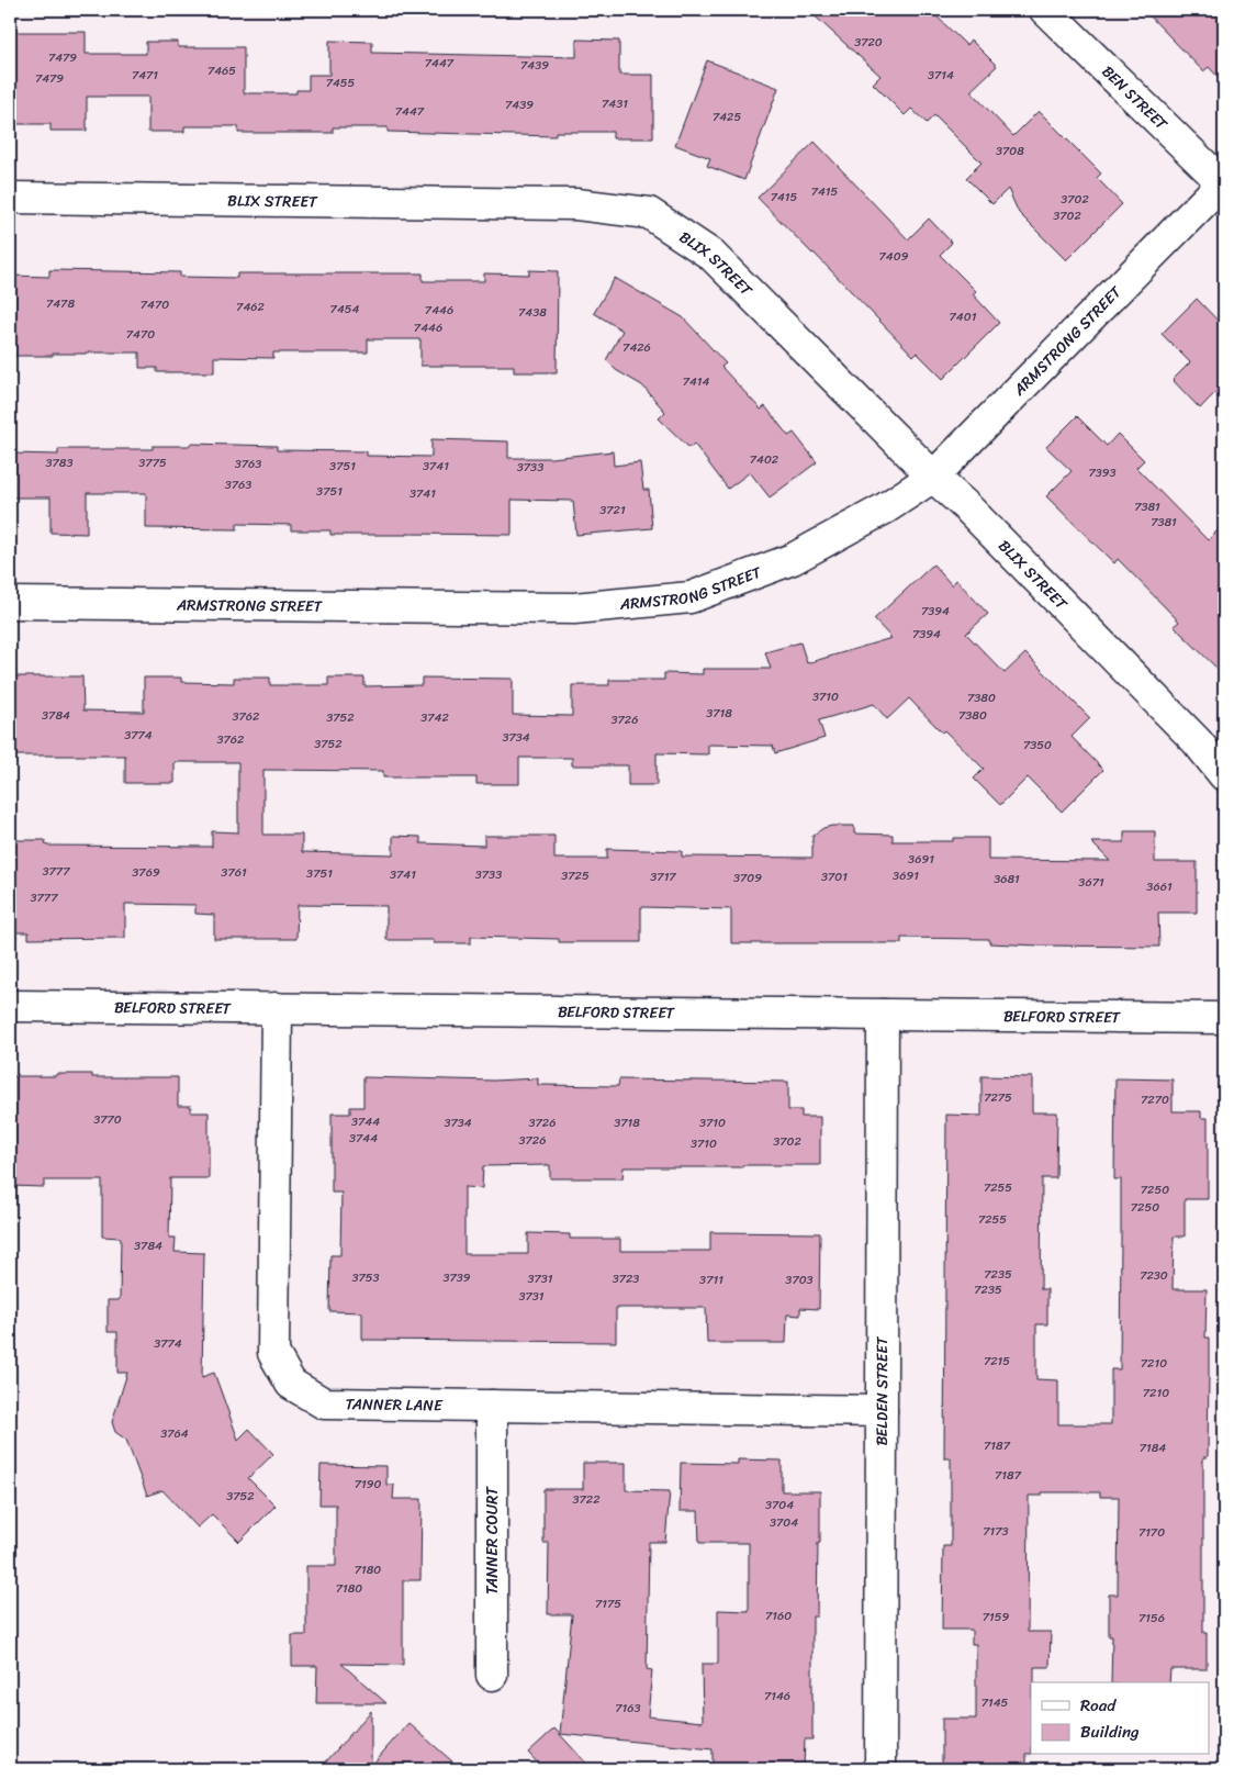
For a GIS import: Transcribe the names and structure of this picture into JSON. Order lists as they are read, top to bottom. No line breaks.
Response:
{"streets":{"street":["BEN STREET","BLIX STREET","ARMSTRONG STREET","BELFORD STREET","BELDEN STREET","TANNER LANE","TANNER COURT"]},"crossings":[["BEN STREET","ARMSTRONG STREET"],["BLIX STREET","ARMSTRONG STREET"],["BELFORD STREET","BELDEN STREET"],["BELFORD STREET","TANNER LANE"],["BELDEN STREET","TANNER LANE"],["TANNER LANE","TANNER COURT"]],"house_numbers":["3720","7479","7447","7439","7465","7471","3714","7479","7455","7431","7439","7447","7425","3708","7415","7415","3702","3702","7409","7478","7470","7462","7454","7446","7438","7401","7446","7470","7426","7414","7402","3783","3775","3763","3751","3741","3733","7393","3763","3751","3741","7381","3721","7381","7394","7394","3710","7380","3718","3784","7380","3762","3752","3742","3726","3774","3734","3762","3752","7350","3691","3777","3769","3761","3751","3741","3733","3725","3691","3717","3701","3709","3681","3671","3661","3777","7275","7270","3770","3744","3734","3726","3718","3710","3744","3726","3702","3710","7255","7250","7250","7255","3784","7235","7230","3753","3739","3731","3723","3711","3703","7235","3731","3774","7215","7210","7210","3764","7187","7184","7187","7190","3752","3722","3704","3704","7173","7170","7180","7180","7175","7160","7159","7156","7146","7145","7163"],"legend":["Road","Building"]}
